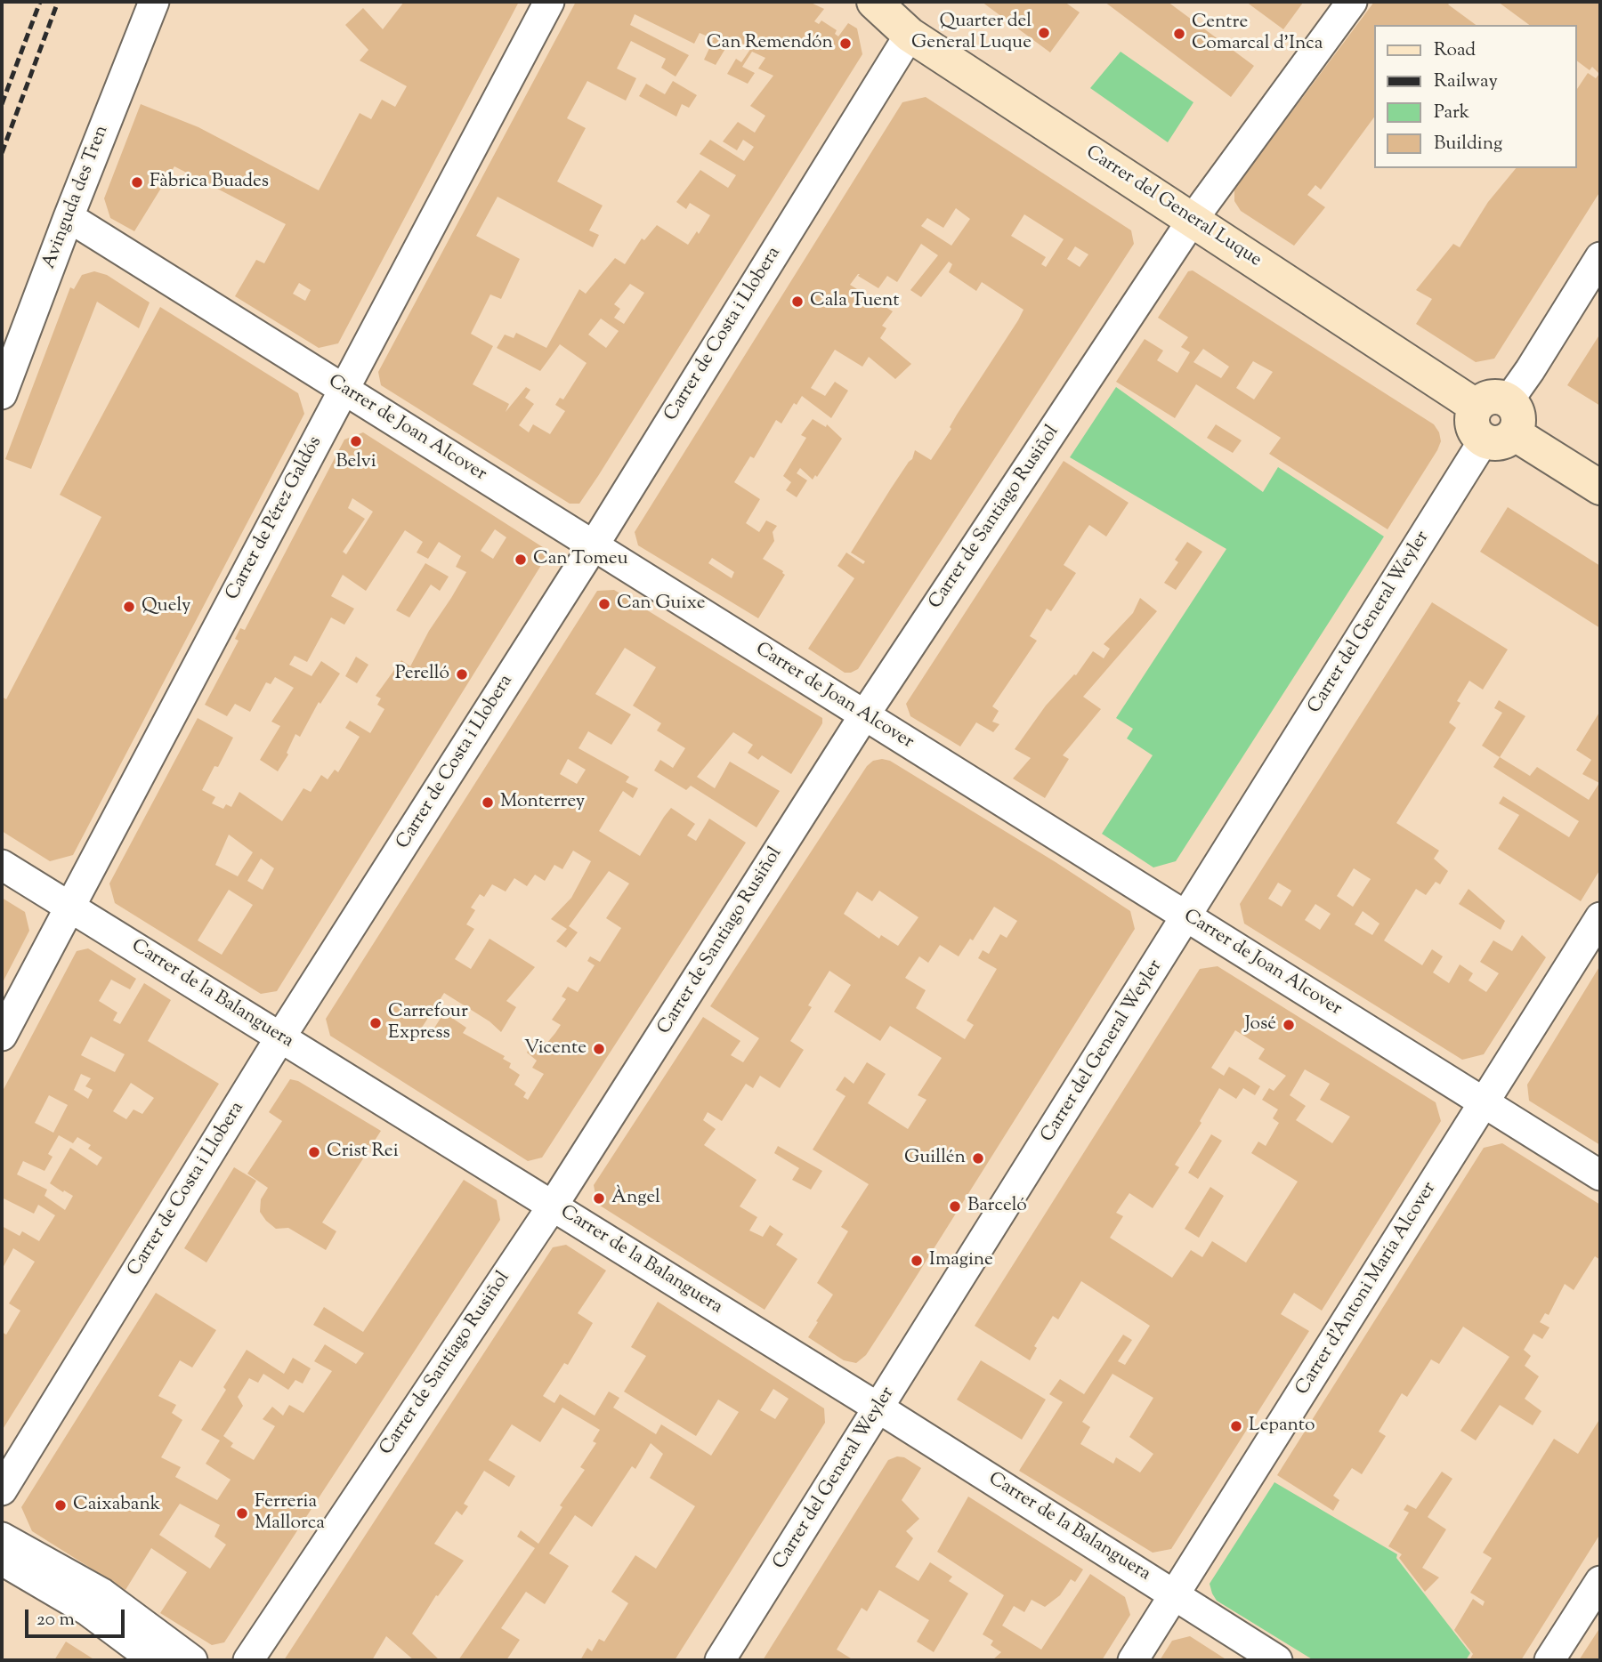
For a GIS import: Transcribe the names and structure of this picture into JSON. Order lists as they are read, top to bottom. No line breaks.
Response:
{"streets":{"main road":["Carrer del General Luque"],"street":["Avinguda des Tren","Carrer de Costa i Llobera","Carrer de Joan Alcover","Carrer de Santiago Rusiñol","Carrer de Pérez Galdós","Carrer del General Weyler","Carrer de la Balanguera","Carrer d'Antoni Maria Alcover"]},"crossings":[["Avinguda des Tren","Carrer de Joan Alcover"],["Carrer del General Luque","Carrer de Costa i Llobera"],["Carrer del General Luque","Carrer de Santiago Rusiñol"],["Carrer de Costa i Llobera","Carrer de Joan Alcover"],["Carrer de Costa i Llobera","Carrer de la Balanguera"],["Carrer de Joan Alcover","Carrer de Santiago Rusiñol"],["Carrer de Joan Alcover","Carrer de Pérez Galdós"],["Carrer de Joan Alcover","Carrer del General Weyler"],["Carrer de Joan Alcover","Carrer d'Antoni Maria Alcover"],["Carrer de Santiago Rusiñol","Carrer de la Balanguera"],["Carrer de Pérez Galdós","Carrer de la Balanguera"],["Carrer del General Weyler","Carrer de la Balanguera"],["Carrer de la Balanguera","Carrer d'Antoni Maria Alcover"]],"places":["Quarter del General Luque","Centre Comarcal d'Inca","Can Remendón","Fàbrica Buades","Cala Tuent","Belvi","Can Tomeu","Can Guixe","Quely","Perelló","Monterrey","Carrefour Express","José","Vicente","Crist Rei","Guillén","Àngel","Barceló","Imagine","Lepanto","Caixabank","Ferreria Mallorca"],"legend":["Road","Railway","Park","Building"],"scale_bar":"20 m"}
